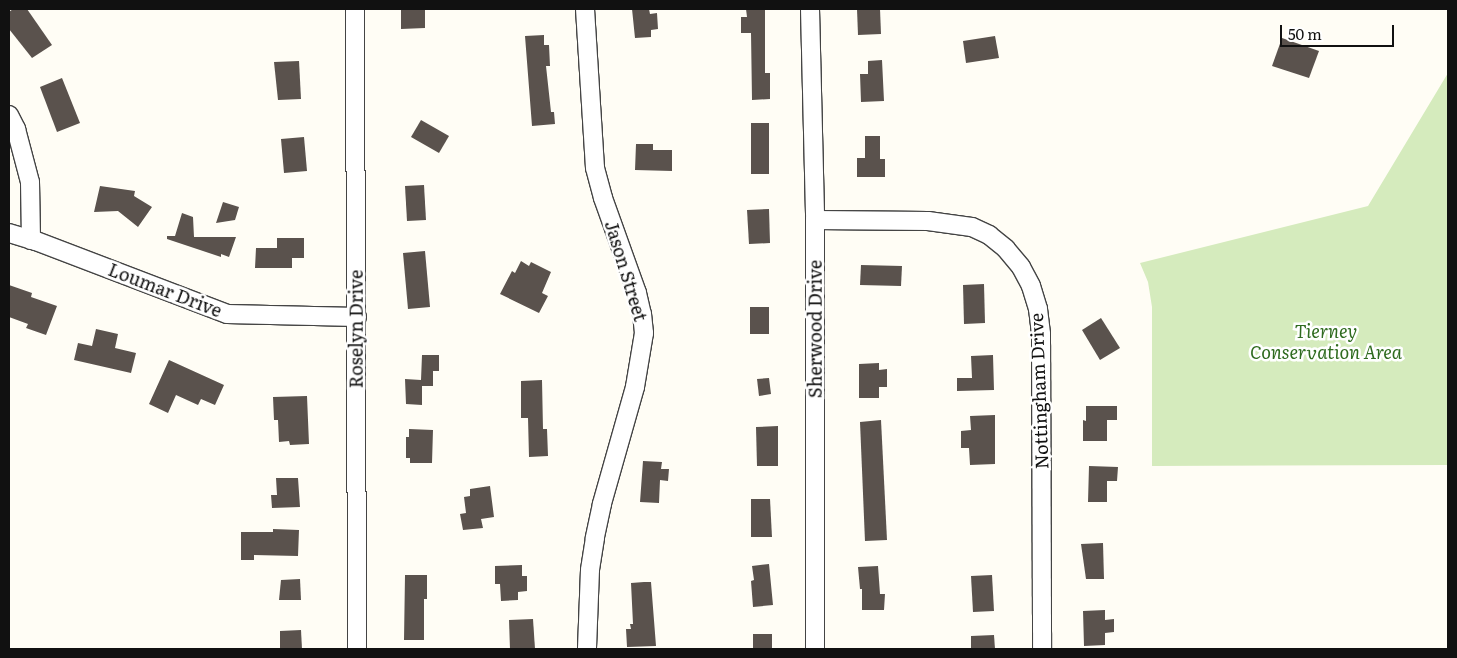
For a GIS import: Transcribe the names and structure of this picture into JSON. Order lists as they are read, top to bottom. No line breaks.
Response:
{"streets":{"street":["Jason Street","Loumar Drive","Roselyn Drive","Sherwood Drive","Nottingham Drive"]},"crossings":[["Loumar Drive","Roselyn Drive"],["Sherwood Drive","Nottingham Drive"]],"parks":["Tierney Conservation Area"],"scale_bar":"50 m"}
